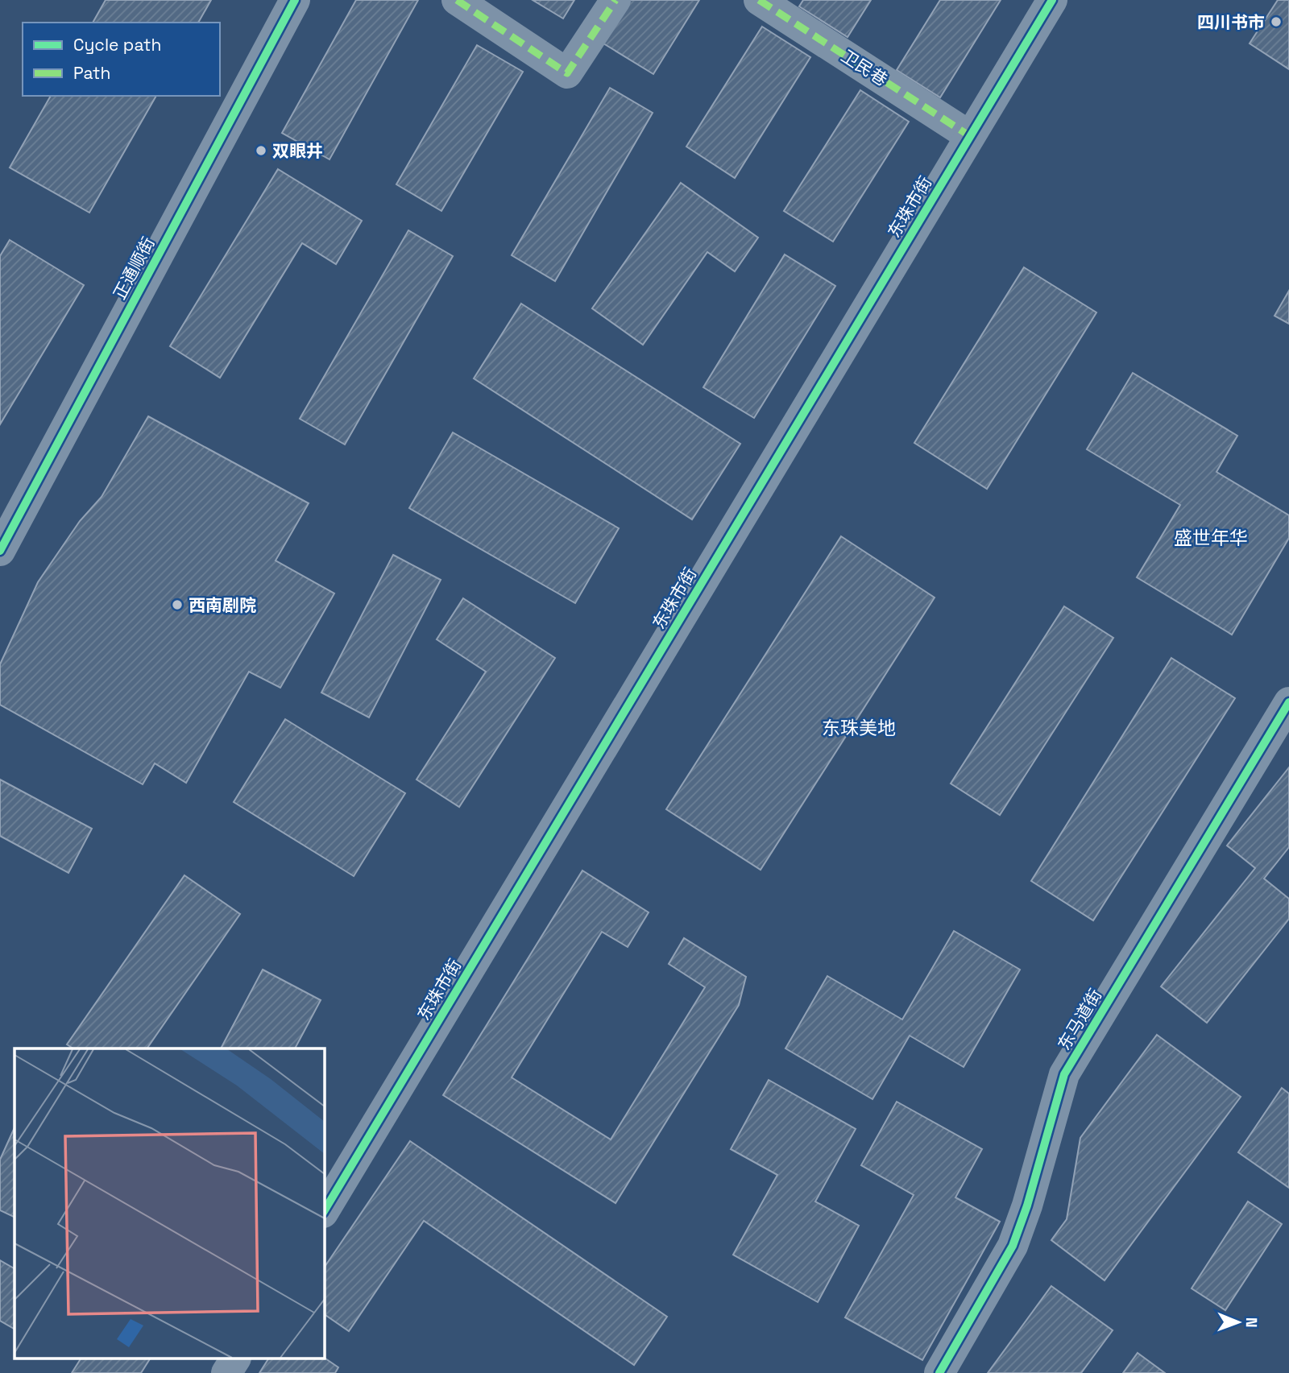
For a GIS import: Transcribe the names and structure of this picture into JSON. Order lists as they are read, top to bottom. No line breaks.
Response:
{"streets":{"street":["卫民巷","东珠市街","正通顺街","东马道街"]},"crossings":[["卫民巷","东珠市街"]],"districts":["盛世年华","东珠美地"],"places":["四川书市","双眼井","西南剧院"],"legend":["Cycle path","Path"],"north":"right"}
